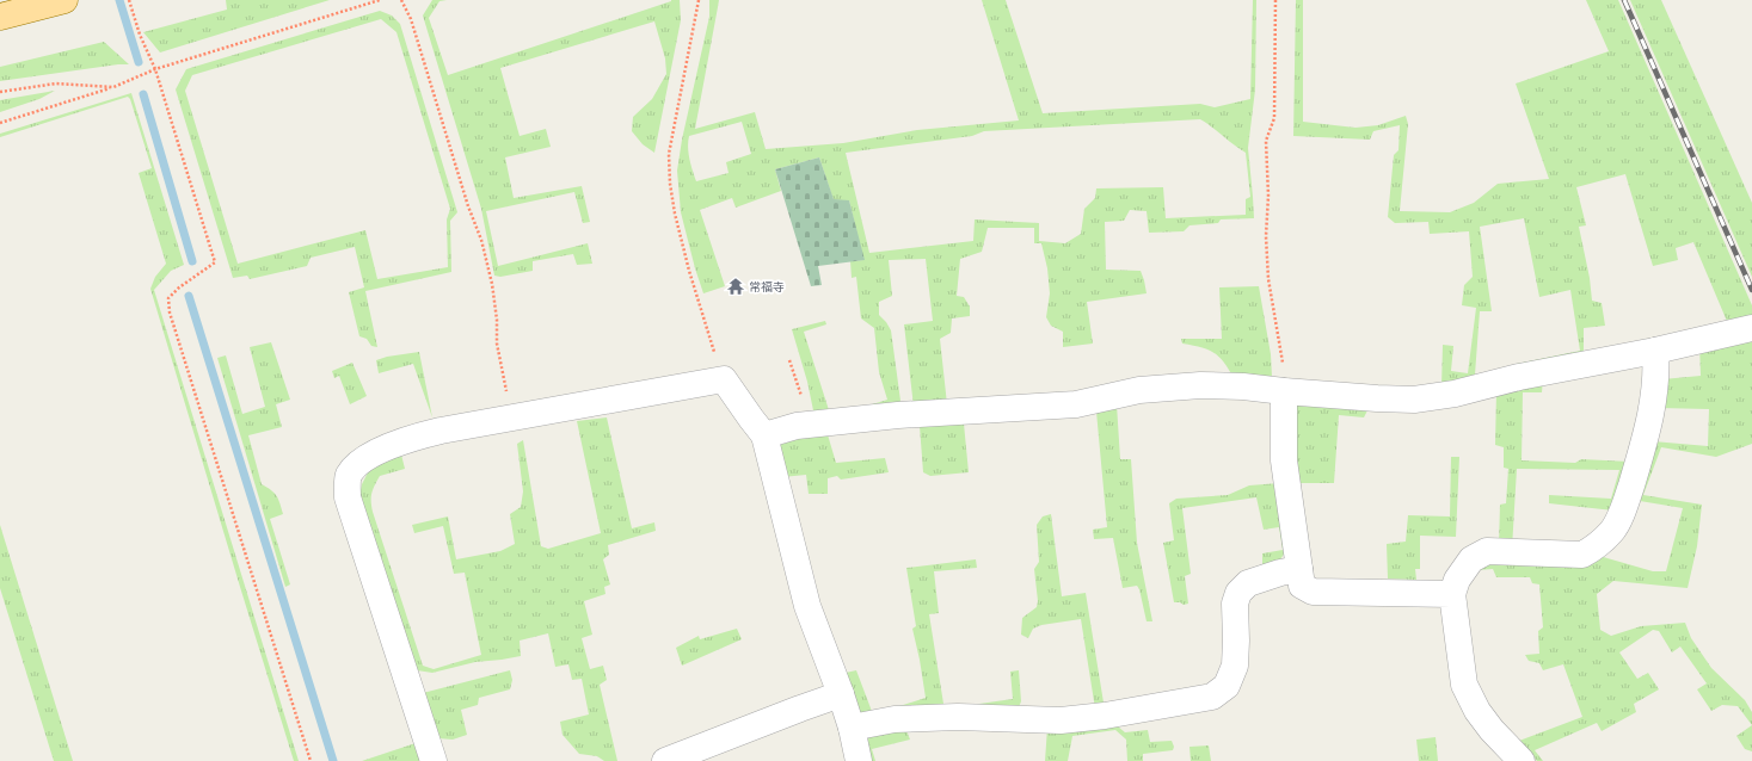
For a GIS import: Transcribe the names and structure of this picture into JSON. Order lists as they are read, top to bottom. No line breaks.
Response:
{"places":{"temple":["常福寺"]}}
